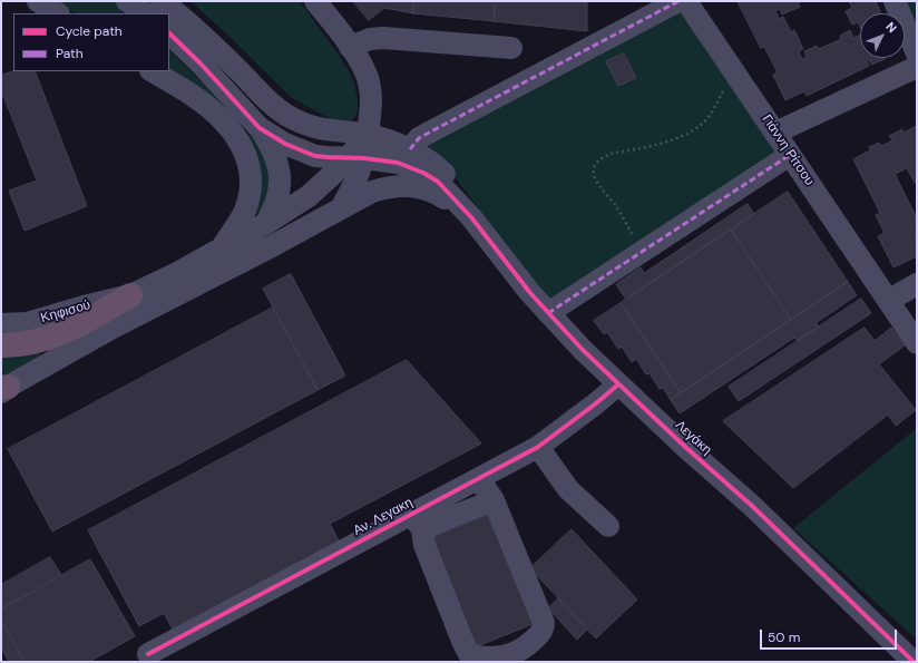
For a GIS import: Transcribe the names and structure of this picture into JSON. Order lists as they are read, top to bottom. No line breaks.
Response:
{"streets":{"street":["Γιάννη Ρίτσου","Κηφισού","Λεγάκη","Αν. Λεγακη"]},"crossings":[["Λεγάκη","Αν. Λεγακη"]],"legend":["Cycle path","Path"],"scale_bar":"50 m","north":"top right"}
